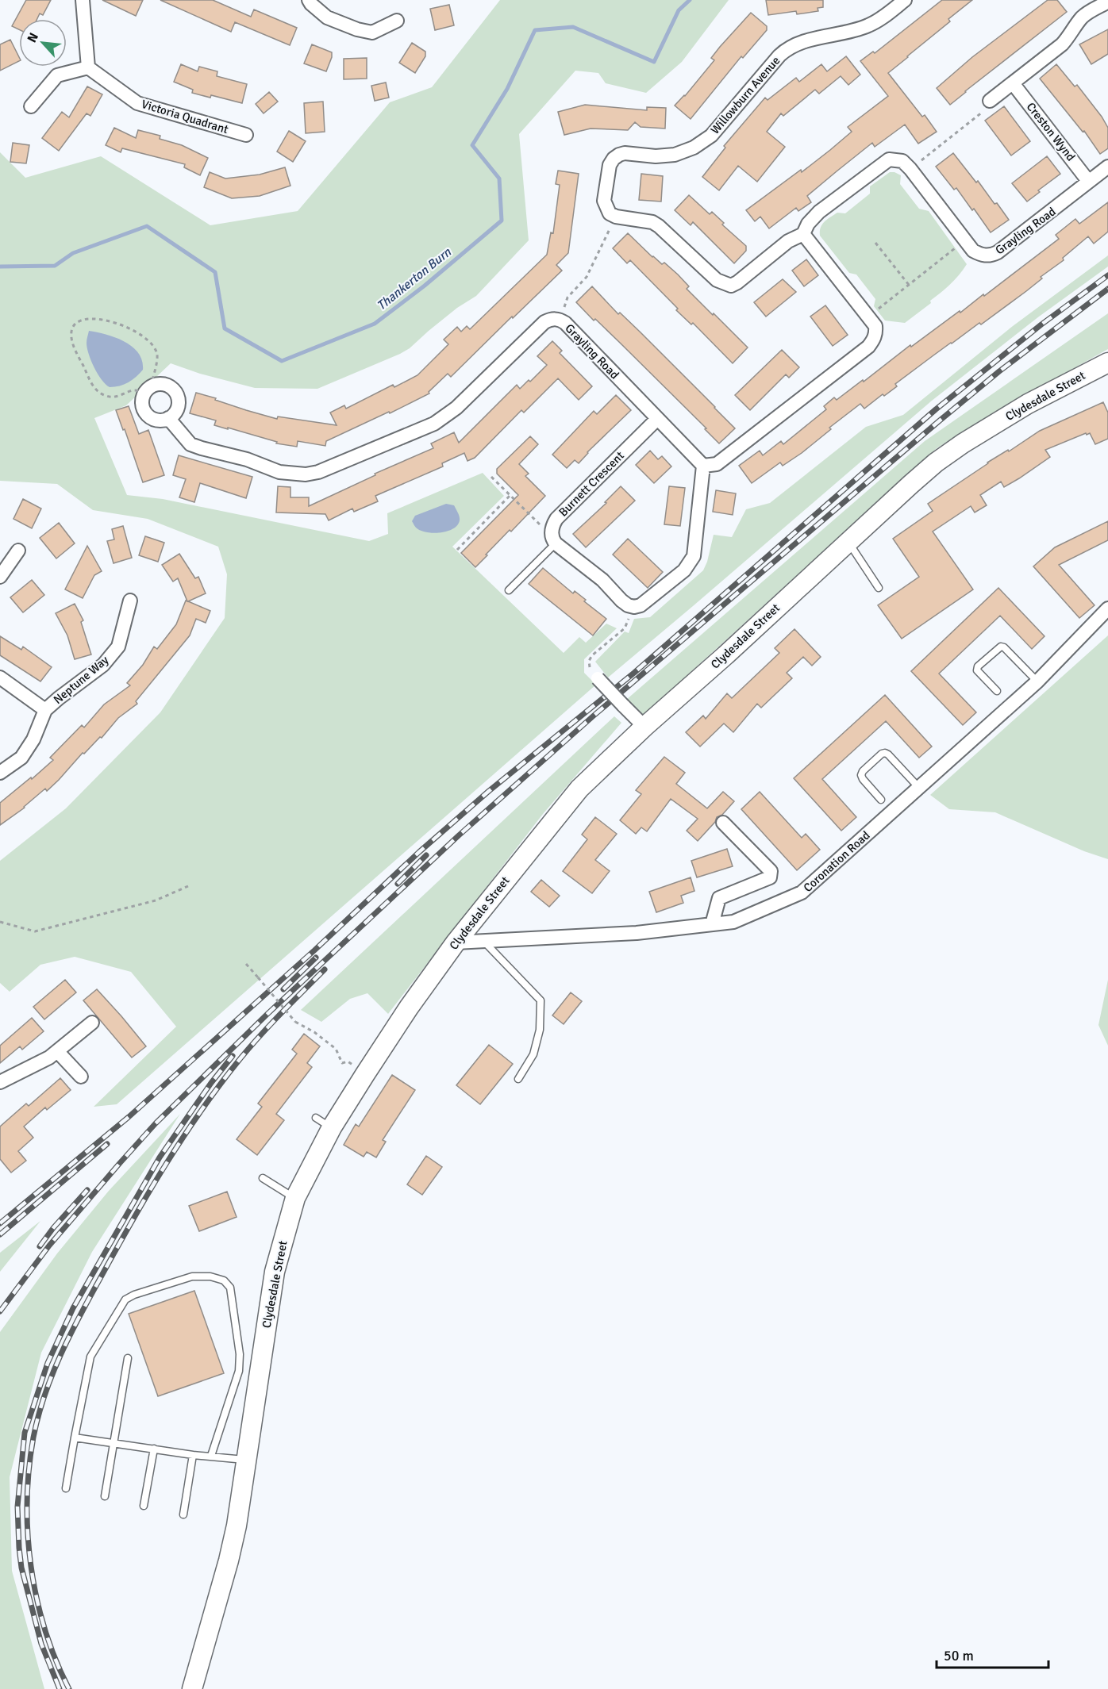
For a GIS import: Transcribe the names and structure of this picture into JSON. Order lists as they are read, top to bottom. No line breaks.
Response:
{"streets":{"main road":["Clydesdale Street"],"street":["Willowburn Avenue","Victoria Quadrant","Creston Wynd","Grayling Road","Burnett Crescent","Neptune Way","Coronation Road"]},"crossings":[["Willowburn Avenue","Grayling Road"],["Creston Wynd","Grayling Road"],["Grayling Road","Burnett Crescent"],["Clydesdale Street","Coronation Road"]],"water":["Thankerton Burn"],"scale_bar":"50 m","north":"top left"}
